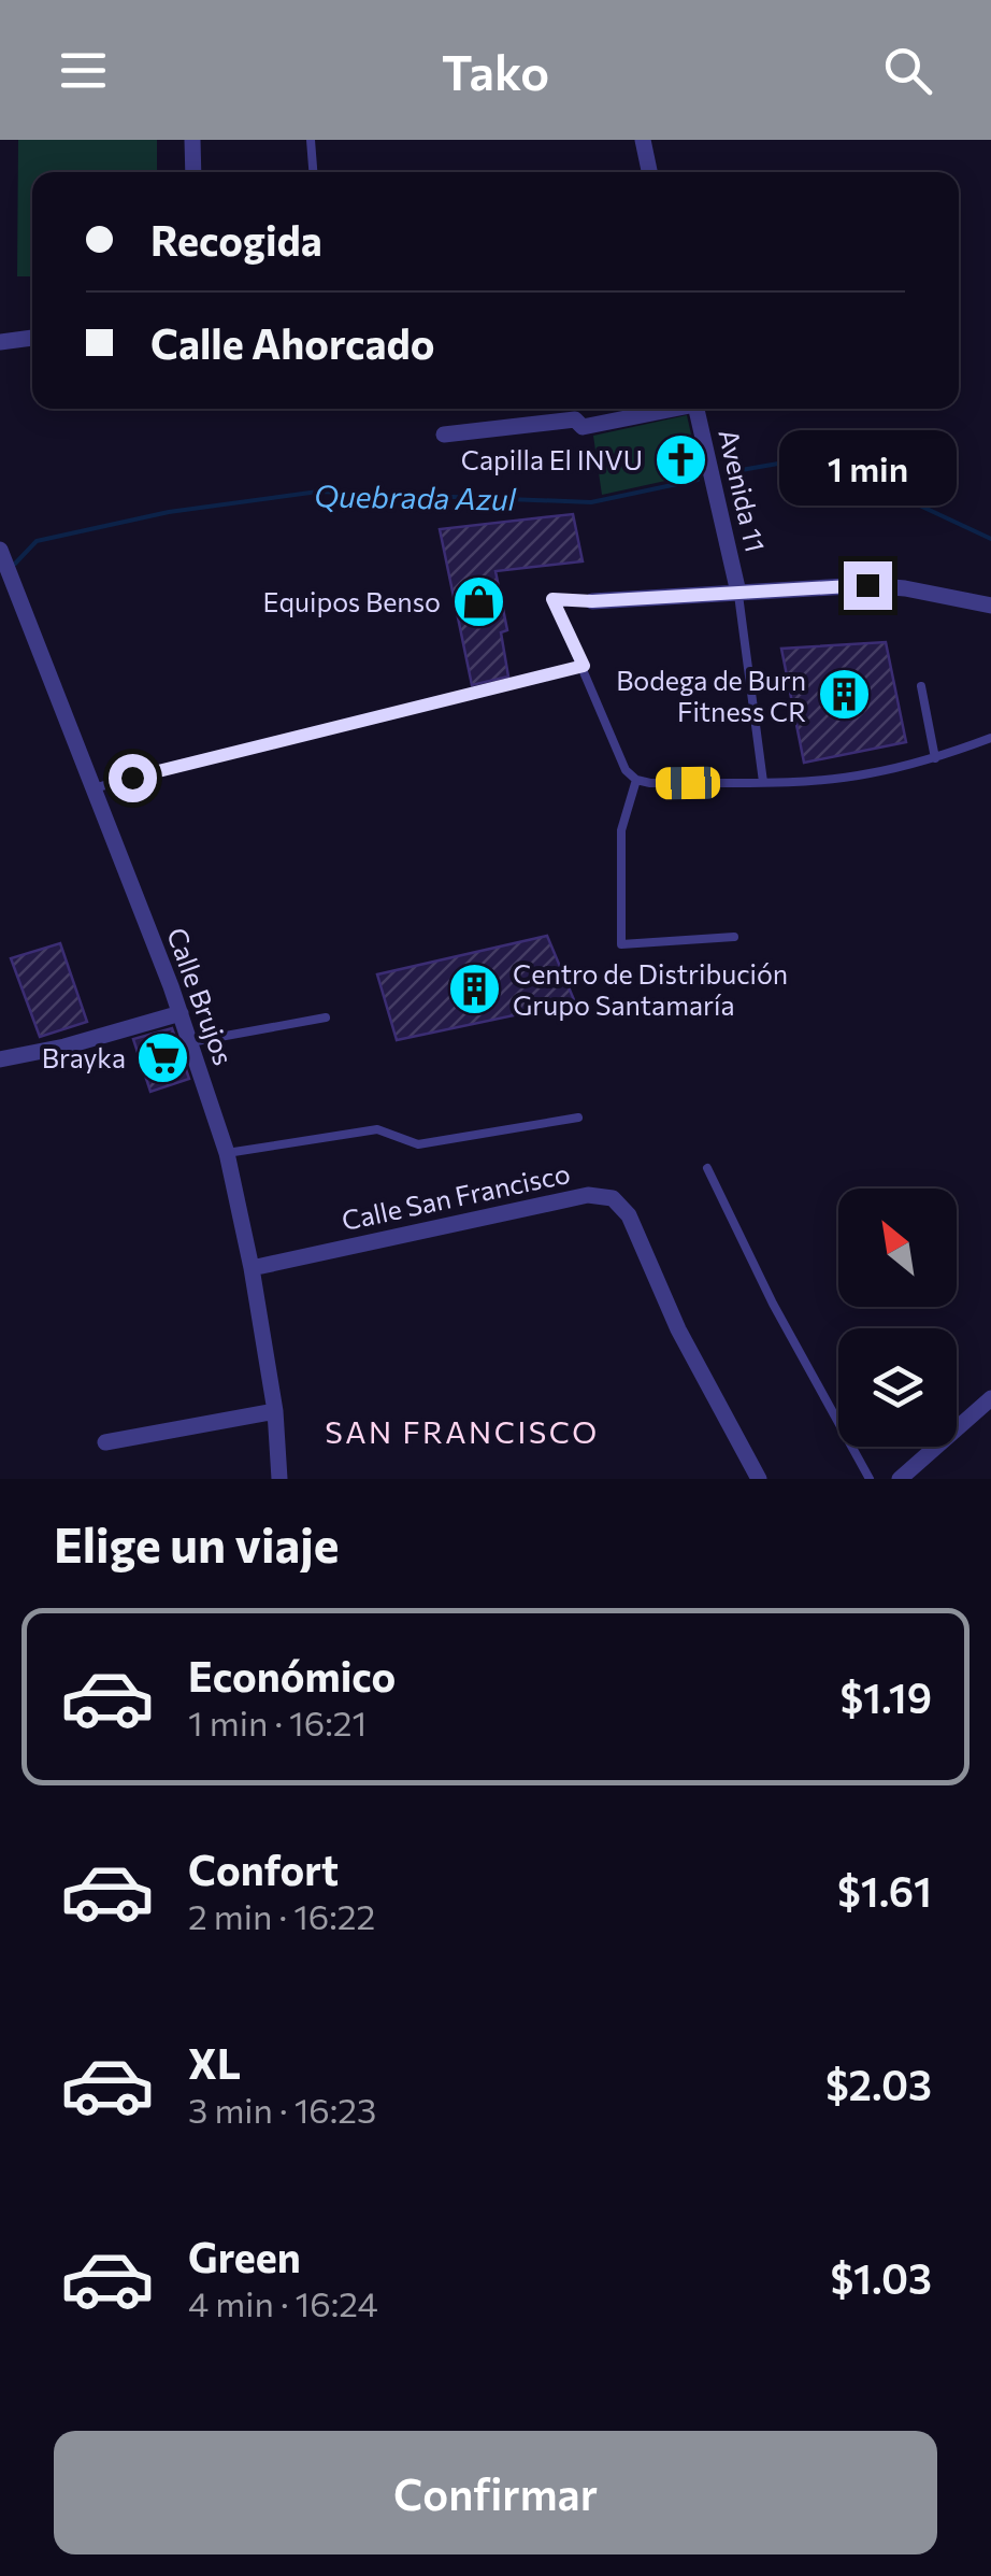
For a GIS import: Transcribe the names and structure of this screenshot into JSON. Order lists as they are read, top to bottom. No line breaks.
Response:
{"streets":{"street":["Avenida 11","Calle Brujos","Calle San Francisco"]},"crossings":[["Calle Brujos","Calle San Francisco"]],"districts":["SAN FRANCISCO"],"water":["Quebrada Azul"],"places":{"church":["Capilla El INVU"],"shop":["Equipos Benso"],"building":["Bodega de Burn Fitness CR","Centro de Distribución Grupo Santamaría"],"supermarket":["Brayka"]},"north":"top left","page":{"header":"Tako","banner":["Recogida","Calle Ahorcado"],"bubble":"1 min","heading":"Elige un viaje","list":[{"name":"Económico","note":"1 min · 16:21","value":"$1.19"},{"name":"Confort","note":"2 min · 16:22","value":"$1.61"},{"name":"XL","note":"3 min · 16:23","value":"$2.03"},{"name":"Green","note":"4 min · 16:24","value":"$1.03"}],"buttons":"Confirmar"}}
